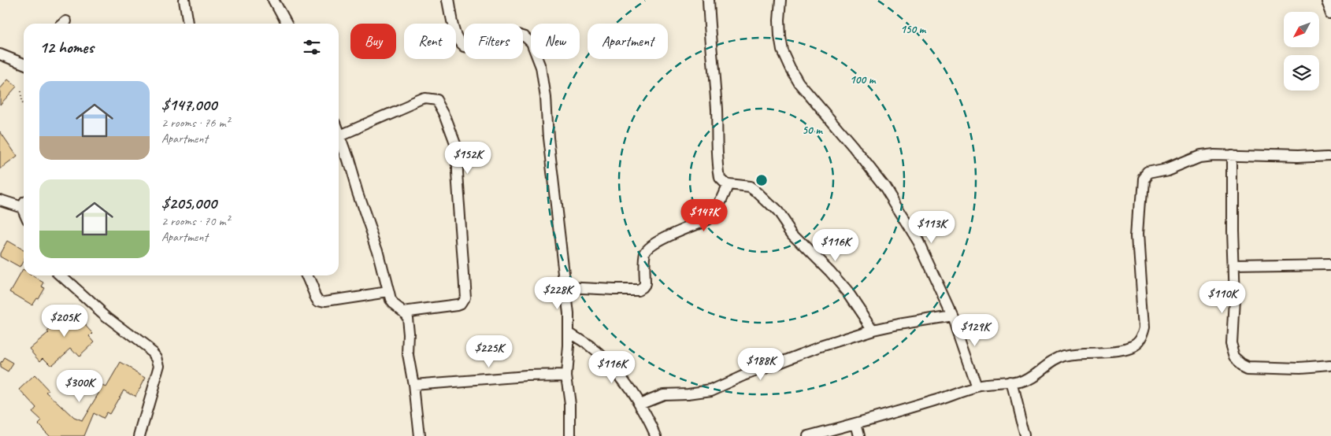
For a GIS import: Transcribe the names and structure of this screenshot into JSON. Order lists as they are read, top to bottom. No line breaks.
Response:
{"north":"bottom left","page":{"chip":["Buy","Rent","Filters","New","Apartment"],"heading":"12 homes","list":[{"name":"$147,000","note":"2 rooms · 76 m² · Apartment"},{"name":"$205,000","note":"2 rooms · 70 m² · Apartment"}],"price":["$152K","$147K","$113K","$116K","$228K","$110K","$205K","$129K","$225K","$188K","$116K","$300K"]},"rings":["150 m","100 m","50 m"]}
